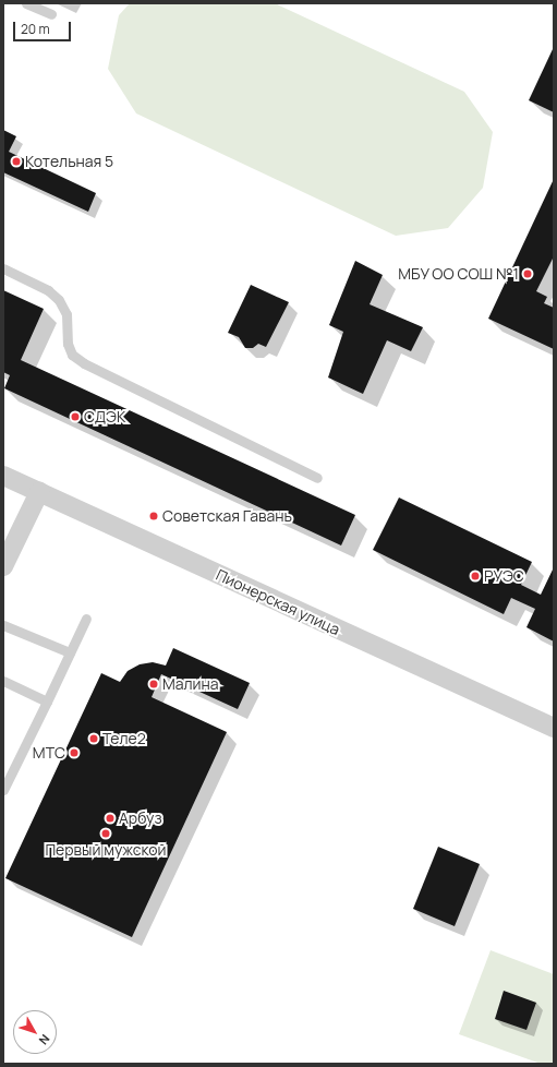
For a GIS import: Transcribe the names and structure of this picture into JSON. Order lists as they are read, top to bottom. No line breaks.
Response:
{"streets":{"street":["Пионерская улица"]},"places":["Котельная 5","МБУ ОО СОШ №1","СДЭК","Советская Гавань","РУЭС","Малина","Теле2","МТС","Арбуз","Первый мужской"],"scale_bar":"20 m","north":"bottom right"}
